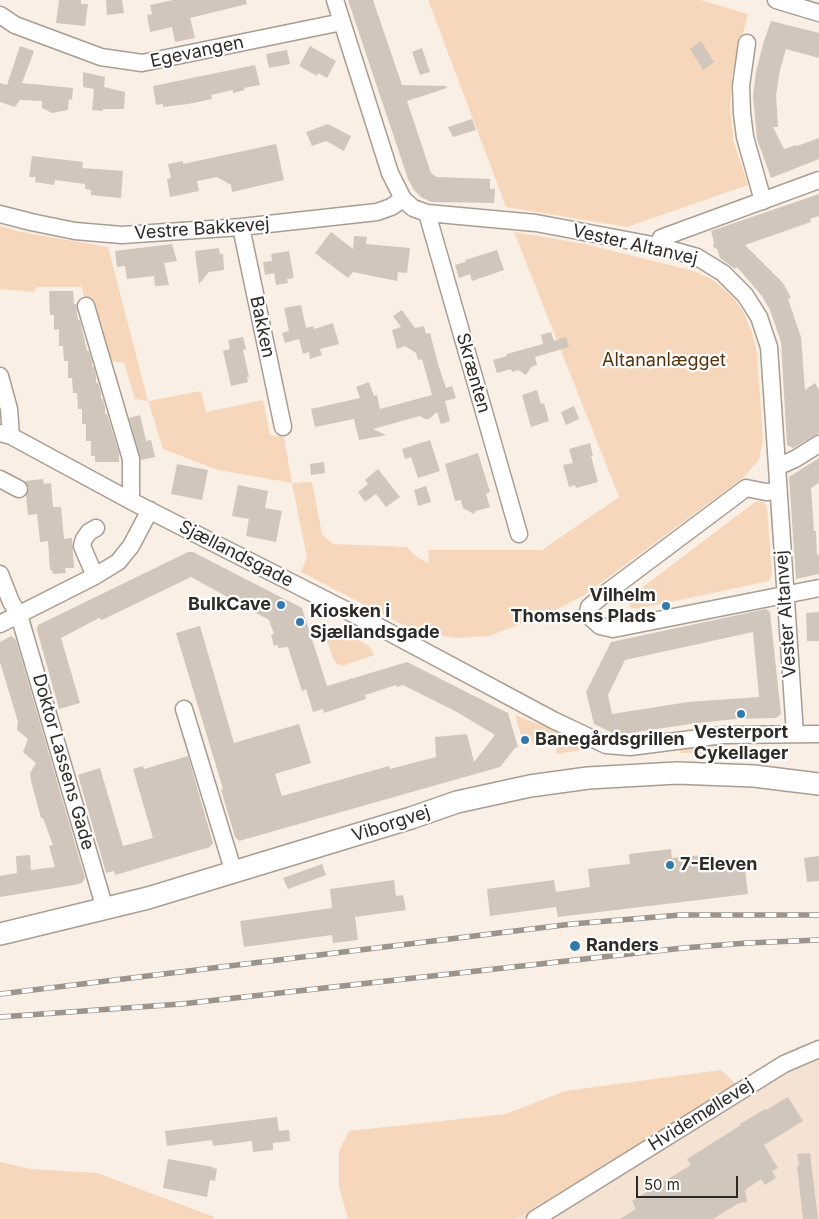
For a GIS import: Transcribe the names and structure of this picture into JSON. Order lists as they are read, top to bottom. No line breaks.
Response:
{"streets":{"main road":["Viborgvej"],"street":["Egevangen","Vestre Bakkevej","Vester Altanvej","Bakken","Skrænten","Sjællandsgade","Doktor Lassens Gade","Hvidemøllevej"]},"crossings":[["Vestre Bakkevej","Vester Altanvej"],["Vestre Bakkevej","Bakken"],["Vester Altanvej","Skrænten"],["Vester Altanvej","Sjællandsgade"],["Doktor Lassens Gade","Viborgvej"]],"parks":["Altananlægget"],"places":["BulkCave","Vilhelm Thomsens Plads","Kiosken i Sjællandsgade","Vesterport Cykellager","Banegårdsgrillen","7-Eleven","Randers"],"scale_bar":"50 m"}
